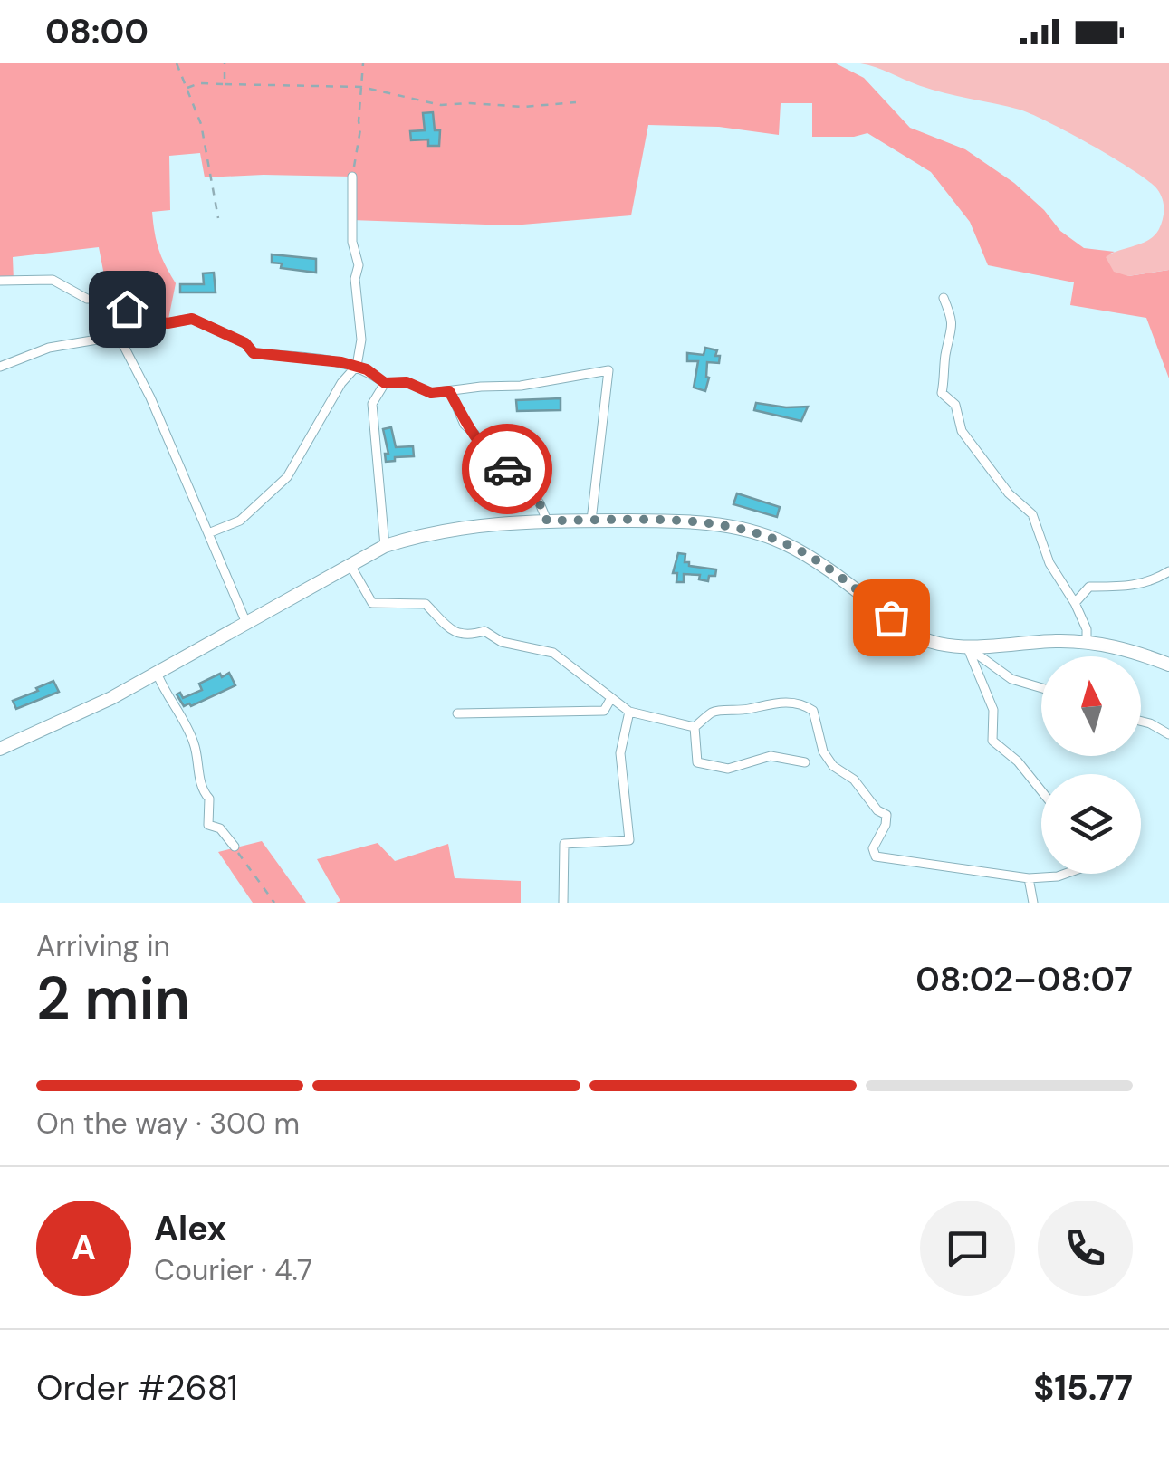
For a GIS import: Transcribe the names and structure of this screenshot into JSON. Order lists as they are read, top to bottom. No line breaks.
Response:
{"north":"top","page":{"status":"08:00","heading":["2 min","Arriving in","08:02–08:07"],"panel":["Alex","Courier · 4.7","Order #2681","$15.77"],"bar":"On the way · 300 m","round":"A"}}
